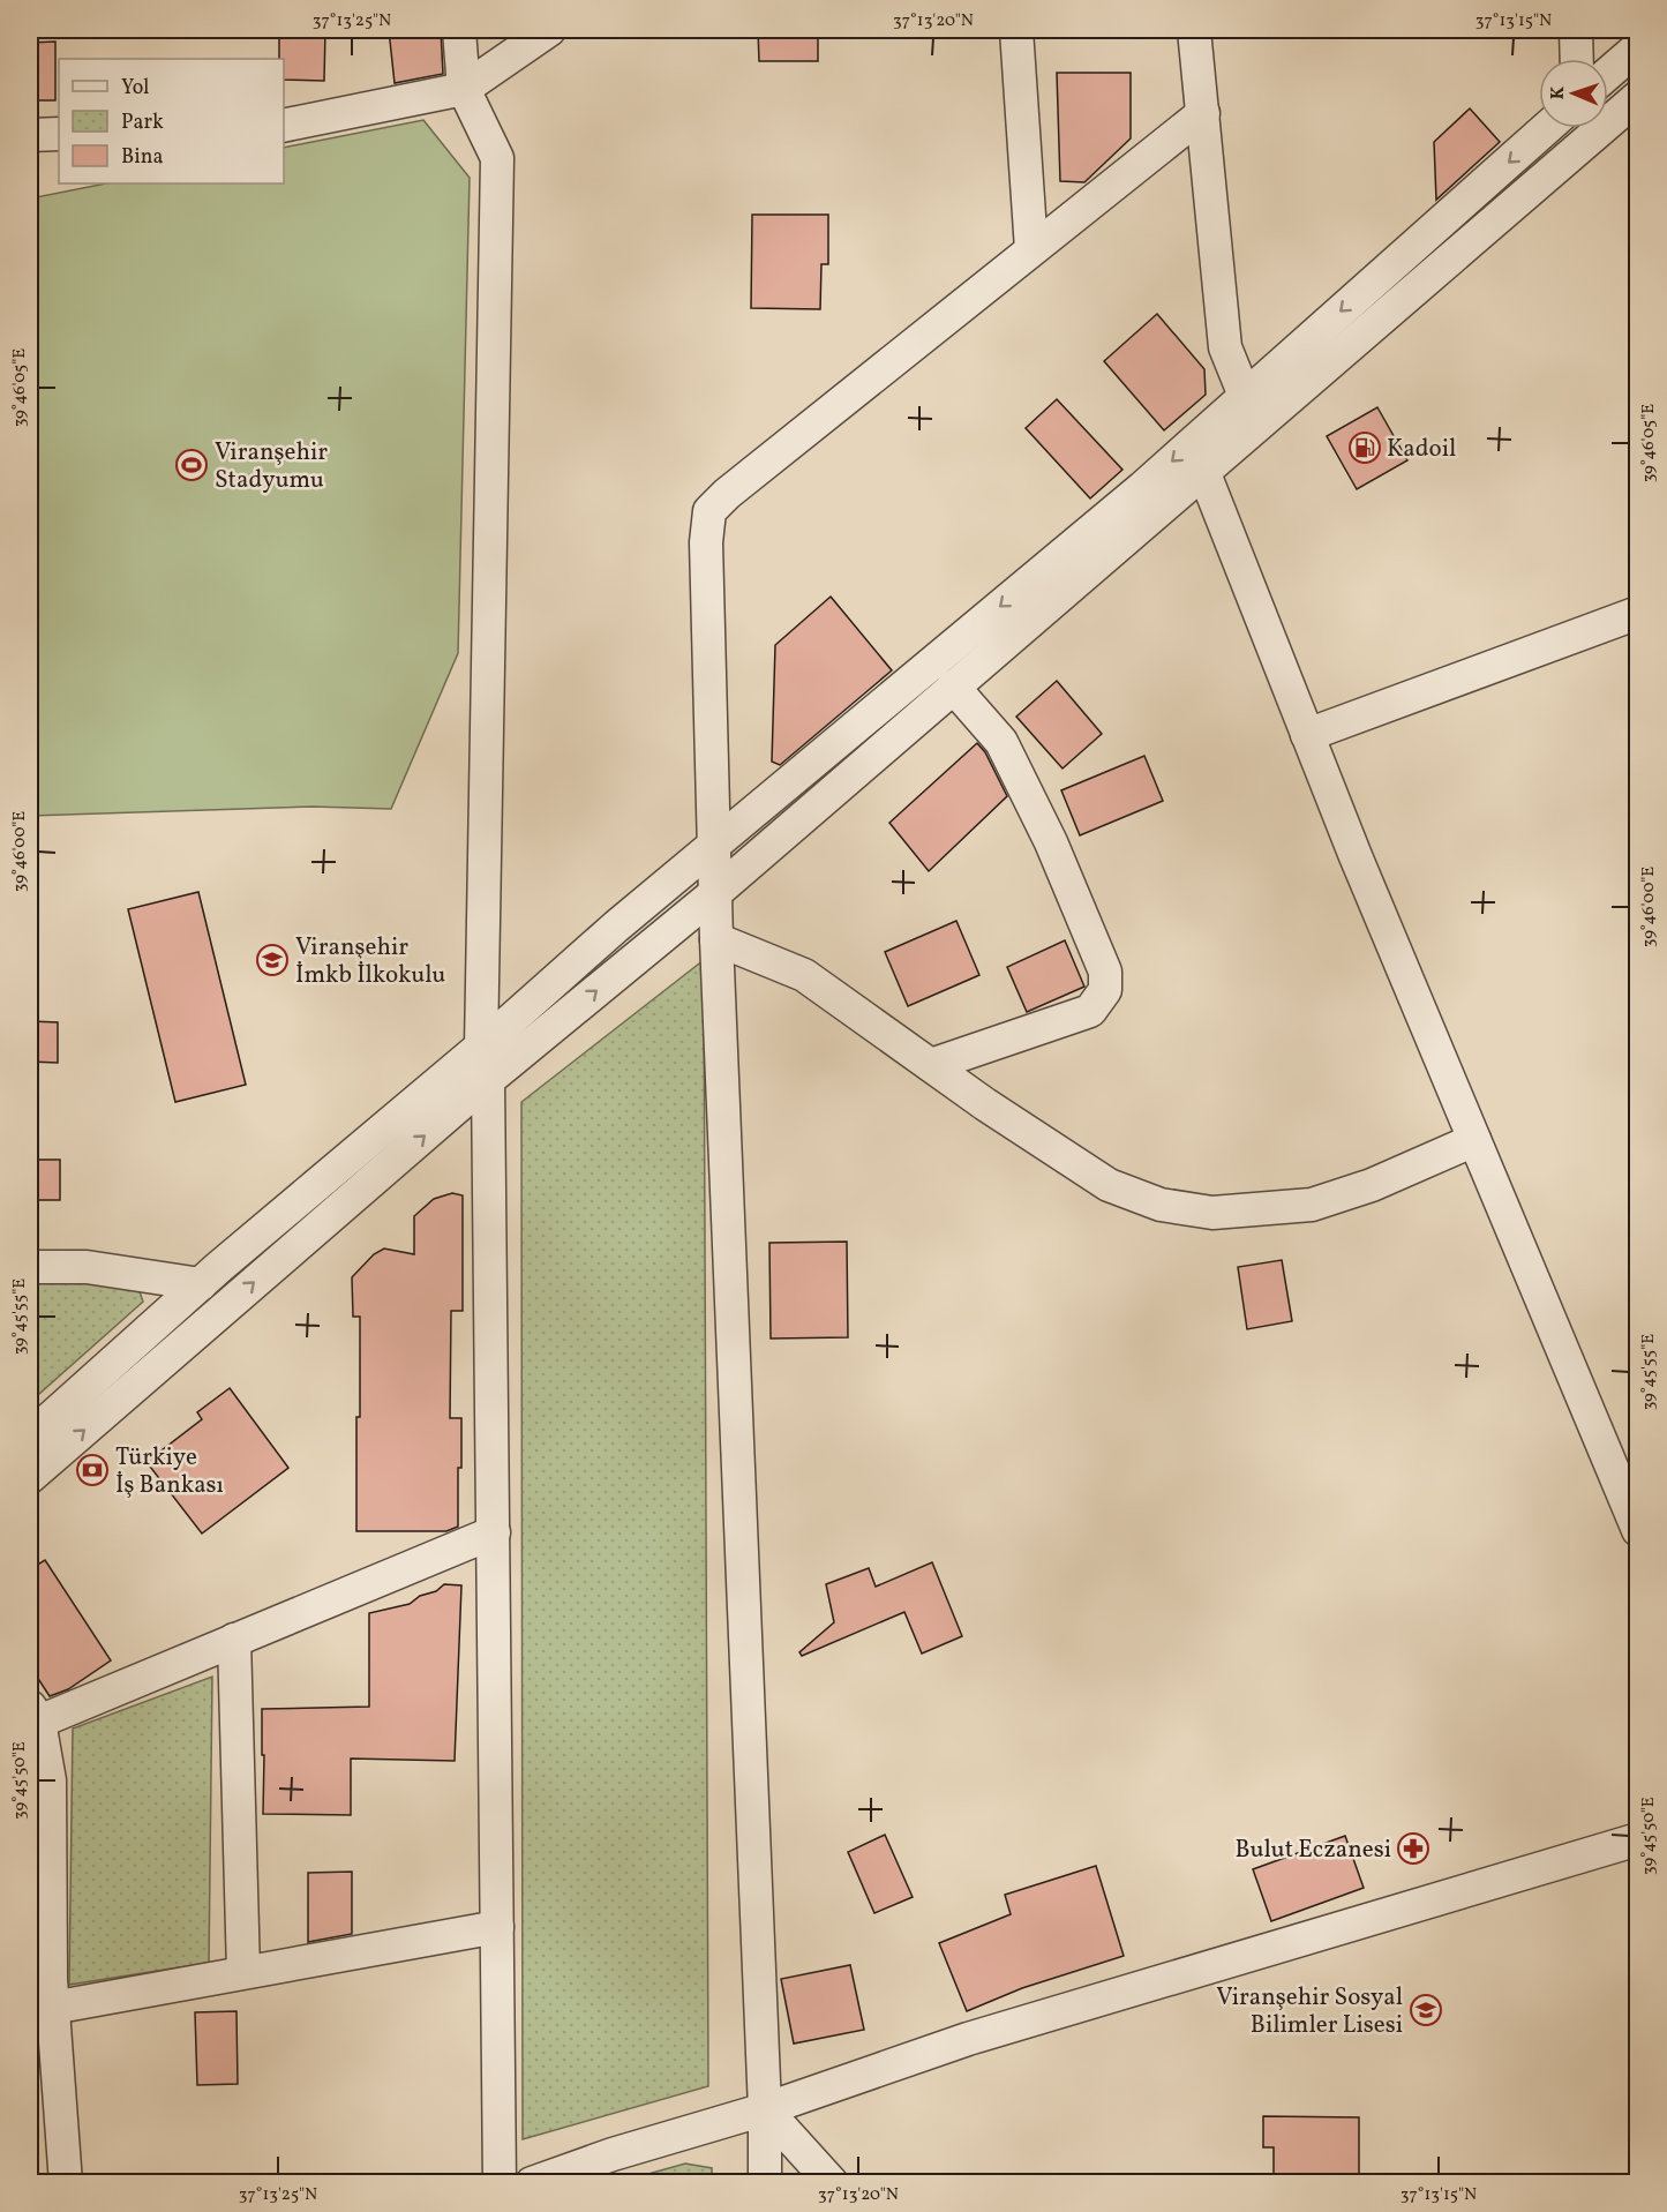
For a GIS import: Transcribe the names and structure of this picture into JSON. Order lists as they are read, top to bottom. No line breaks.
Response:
{"places":{"fuel station":["Kadoil"],"sports":["Viranşehir Stadyumu"],"school or university":["Viranşehir İmkb İlkokulu","Viranşehir Sosyal Bilimler Lisesi"],"bank":["Türkiye İş Bankası"],"pharmacy":["Bulut Eczanesi"]},"legend":["Yol","Park","Bina"],"north":"left","coordinates":["37°13'25\"N","37°13'20\"N","37°13'15\"N","39°46'05\"E","39°46'00\"E","39°45'55\"E","39°45'50\"E"]}
